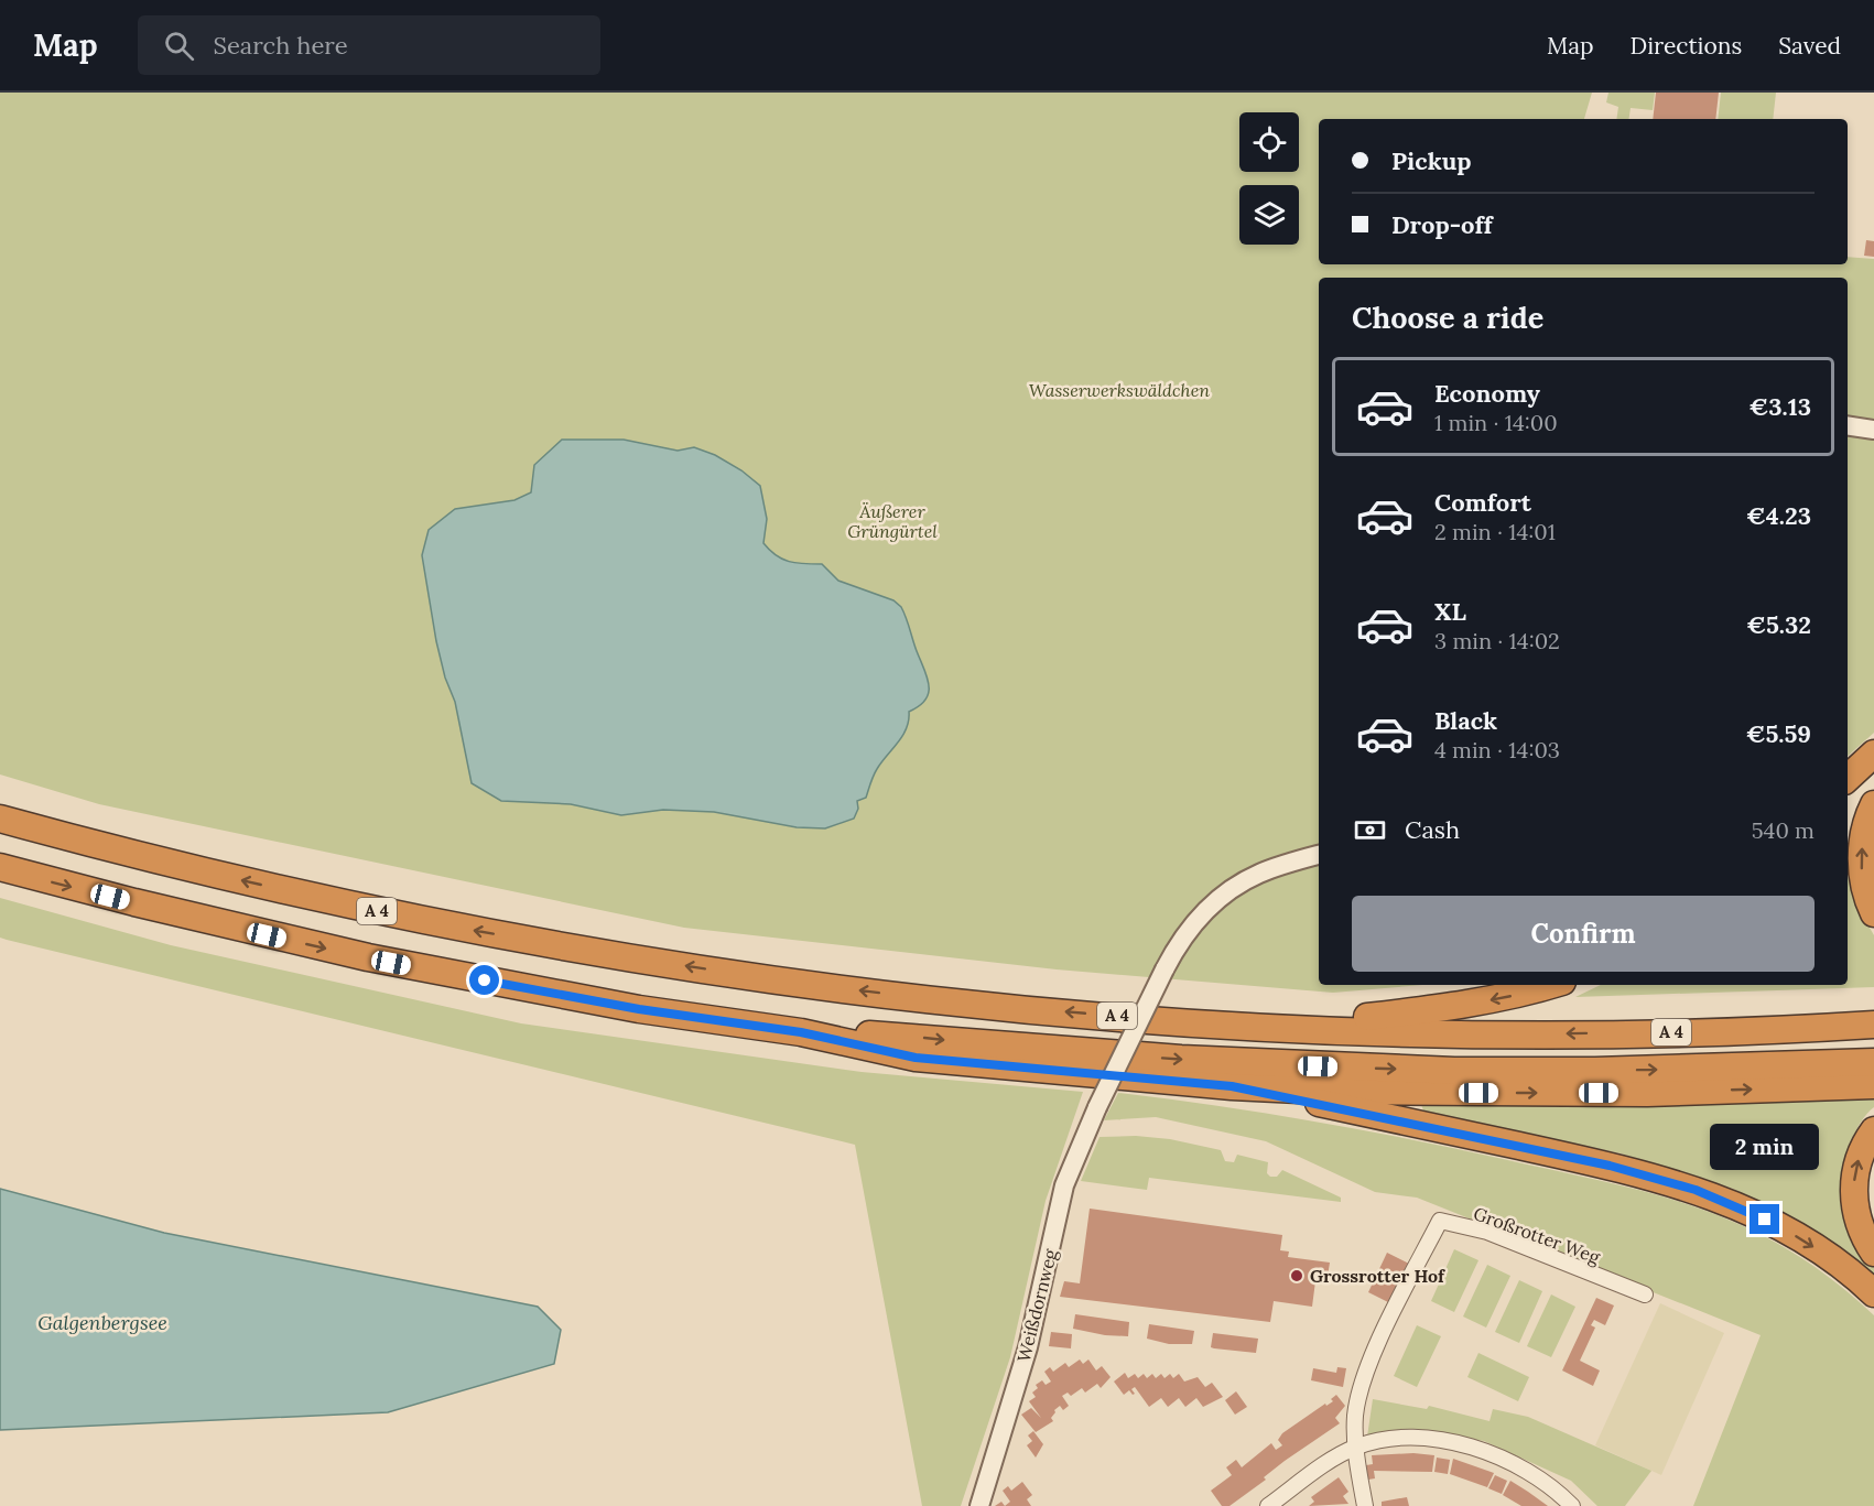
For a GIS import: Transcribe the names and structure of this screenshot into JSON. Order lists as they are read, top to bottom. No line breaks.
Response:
{"streets":{"highway":["A 4"],"street":["Großrotter Weg","Weißdornweg"]},"water":["Galgenbergsee"],"parks":["Wasserwerkswäldchen","Äußerer Grüngürtel"],"places":["Grossrotter Hof"],"page":{"header":"Map","search":"Search here","nav":["Map","Directions","Saved"],"banner":["Pickup","Drop-off"],"heading":"Choose a ride","list":[{"name":"Economy","note":"1 min · 14:00","value":"€3.13"},{"name":"Comfort","note":"2 min · 14:01","value":"€4.23"},{"name":"XL","note":"3 min · 14:02","value":"€5.32"},{"name":"Black","note":"4 min · 14:03","value":"€5.59"}],"pay":["Cash","540 m"],"buttons":"Confirm","bubble":"2 min"}}
